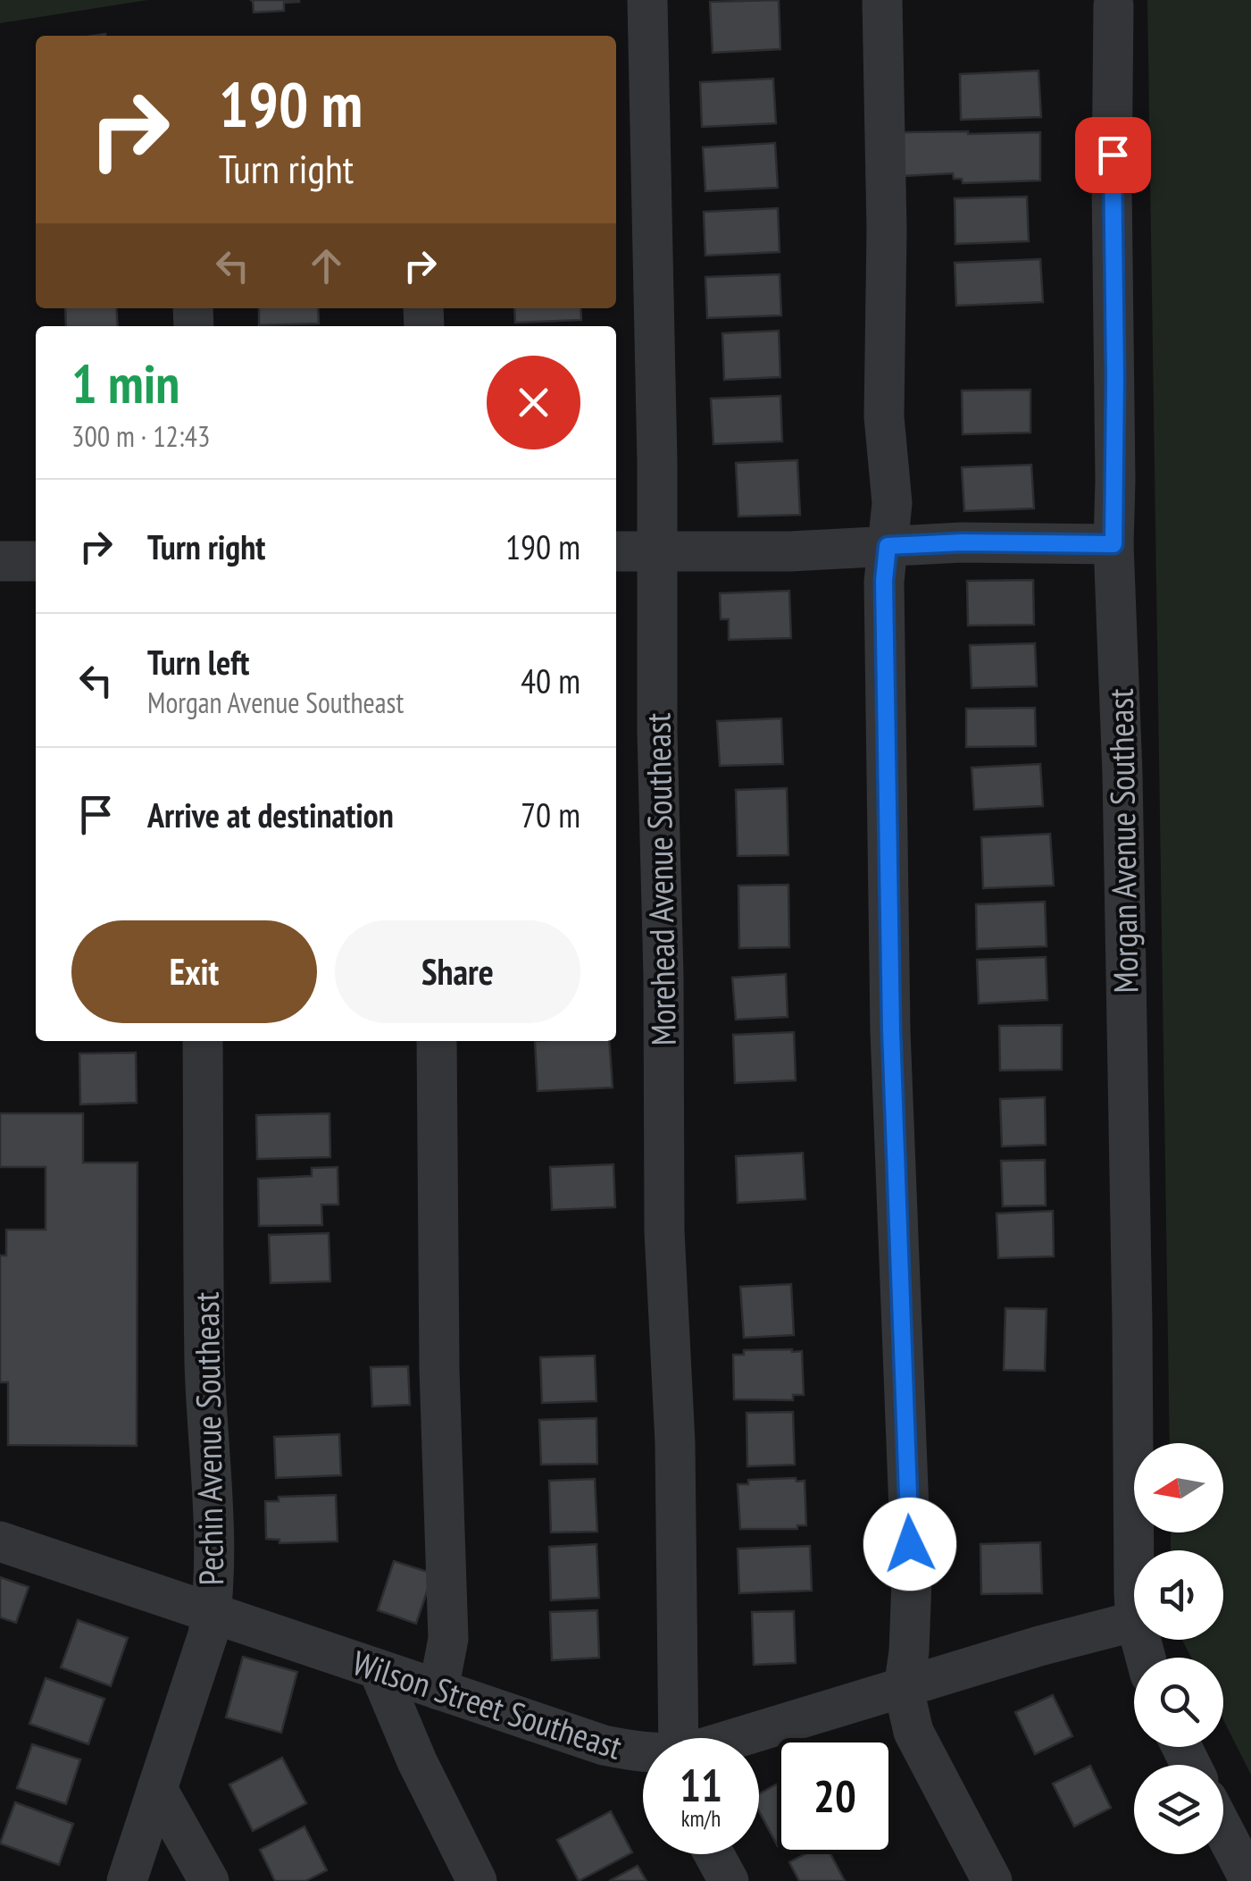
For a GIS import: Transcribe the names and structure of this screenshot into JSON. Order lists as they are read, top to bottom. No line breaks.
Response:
{"streets":{"street":["Morgan Avenue Southeast","Morehead Avenue Southeast","Pechin Avenue Southeast","Wilson Street Southeast"]},"crossings":[["Pechin Avenue Southeast","Wilson Street Southeast"]],"north":"left","page":{"turn":["190 m","Turn right"],"heading":["1 min","300 m · 12:43"],"list":[{"name":"Turn right","value":"190 m"},{"name":"Turn left","note":"Morgan Avenue Southeast","value":"40 m"},{"name":"Arrive at destination","value":"70 m"}],"buttons":["Exit","Share"],"speed":"11 km/h","limit":"20"}}
